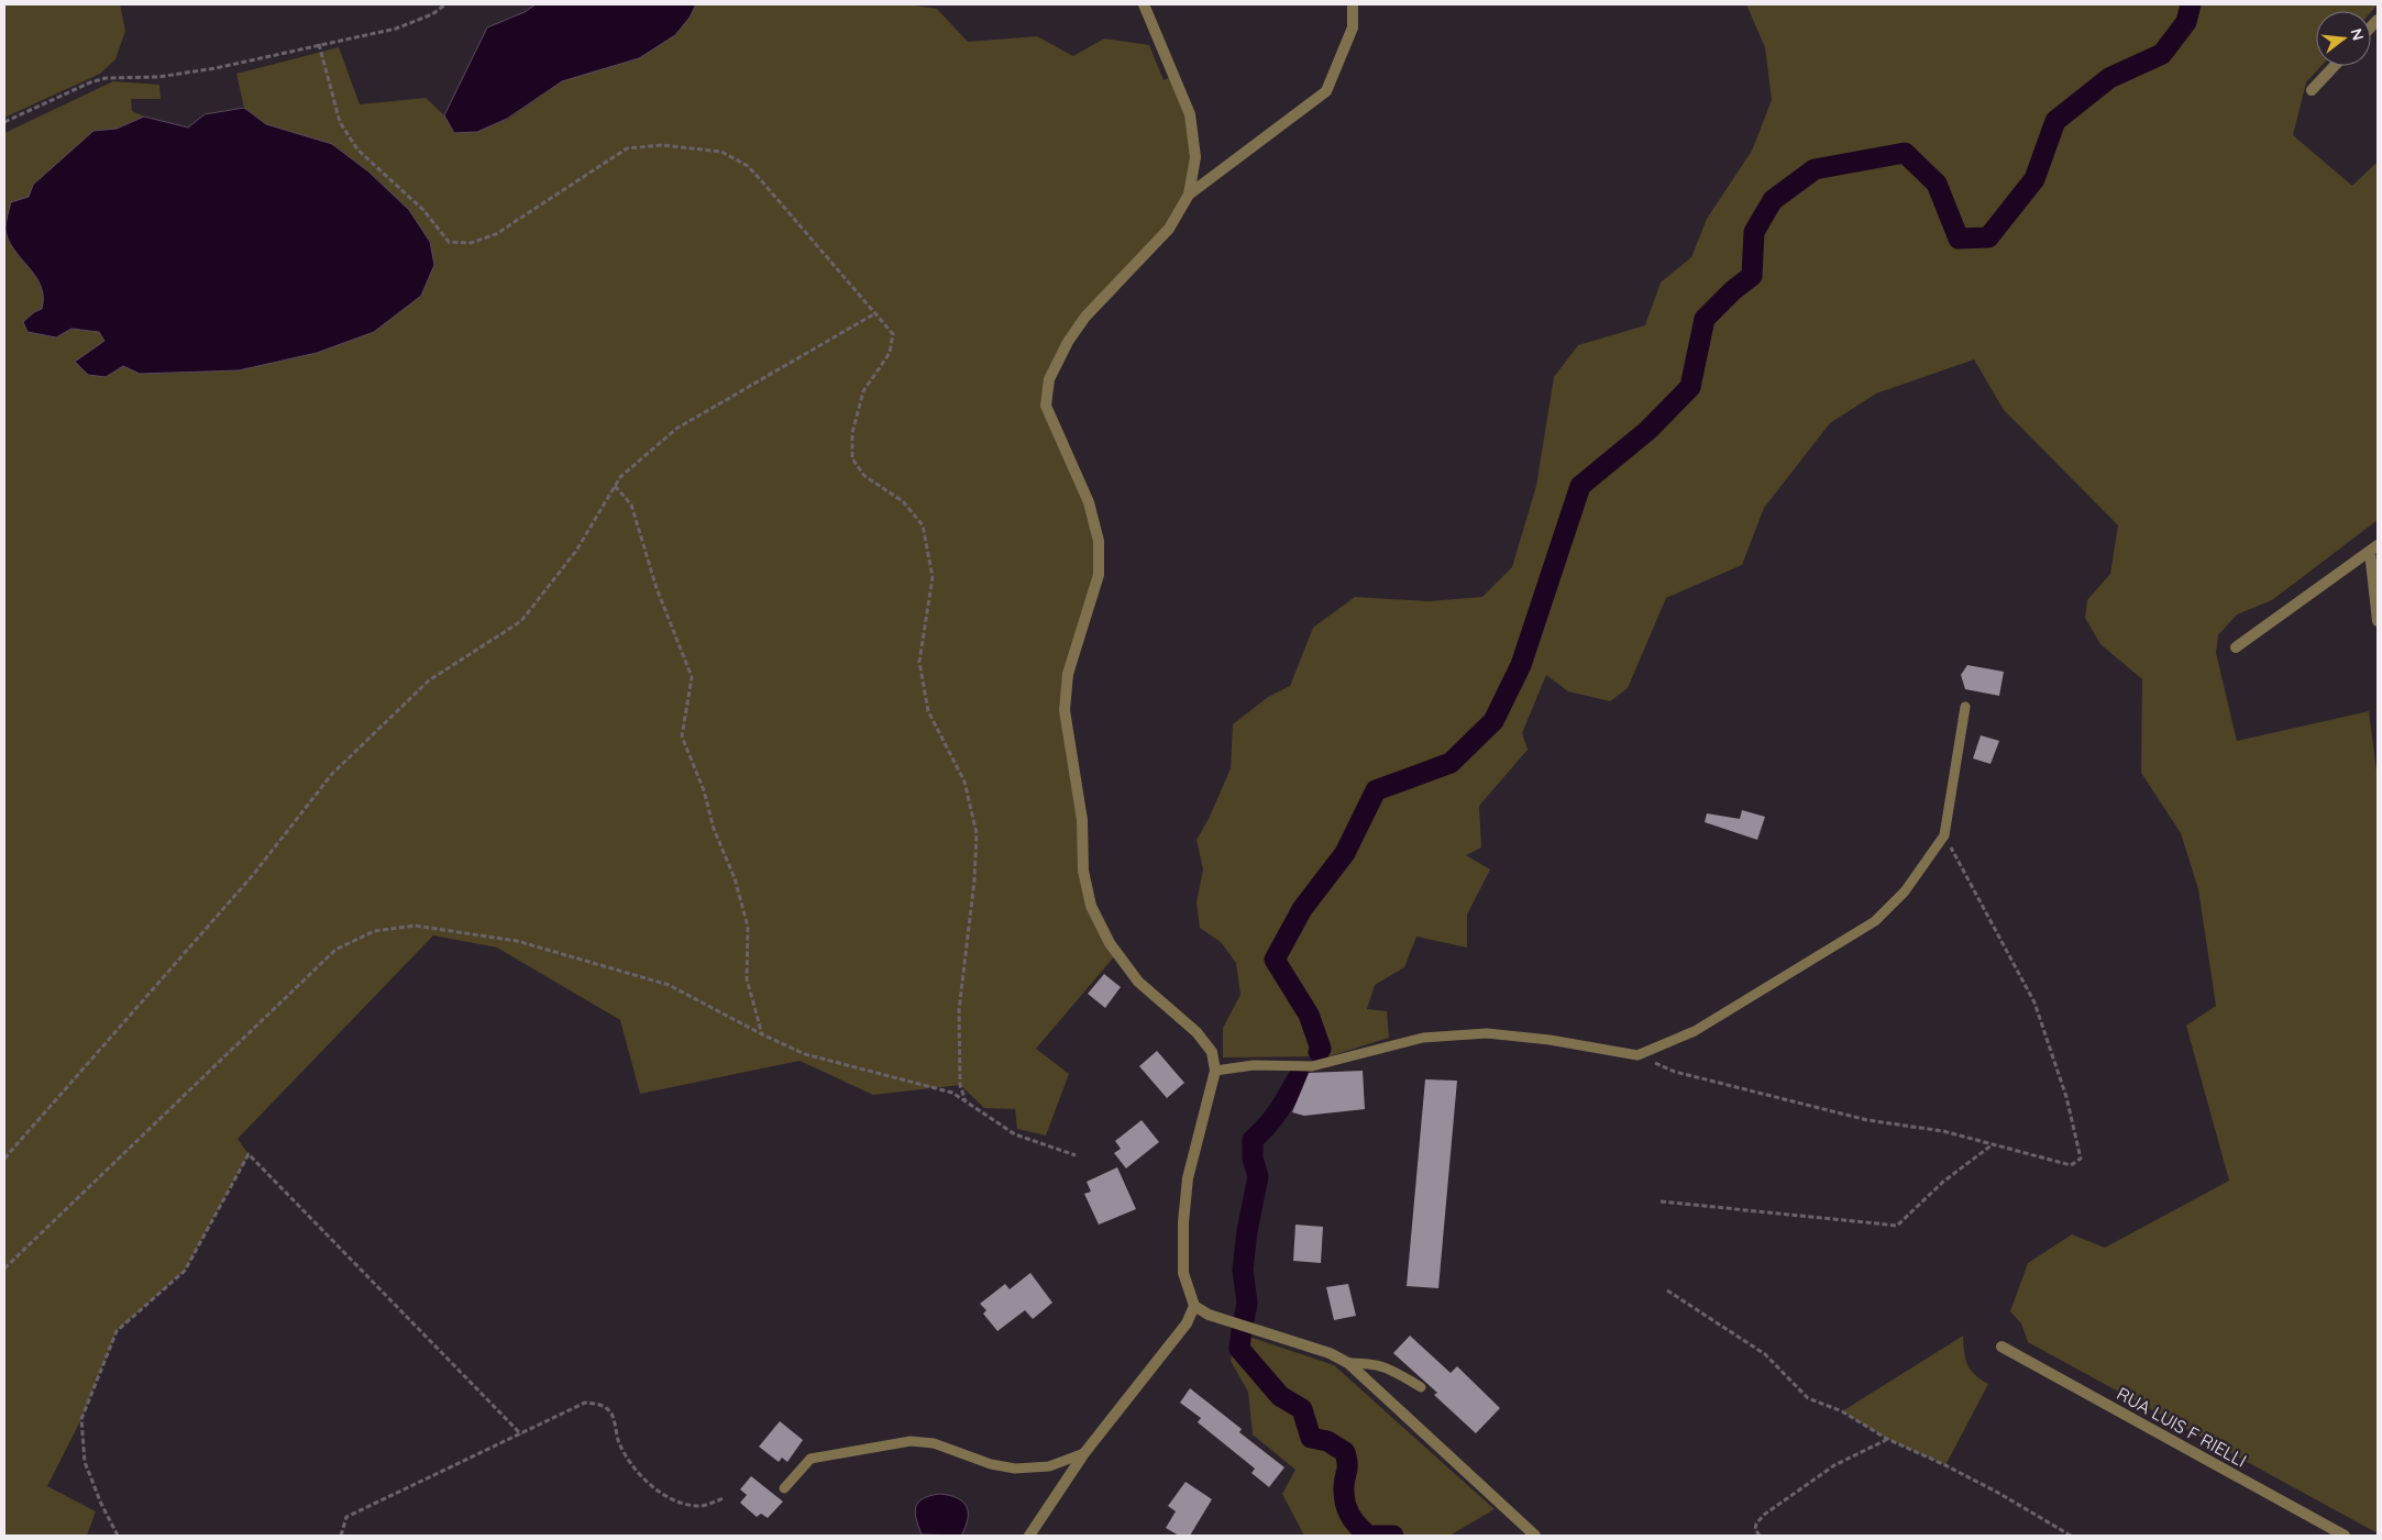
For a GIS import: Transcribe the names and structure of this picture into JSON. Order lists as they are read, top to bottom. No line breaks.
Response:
{"streets":{"street":["RUA LUIS F RIELLI"]},"north":"right"}
